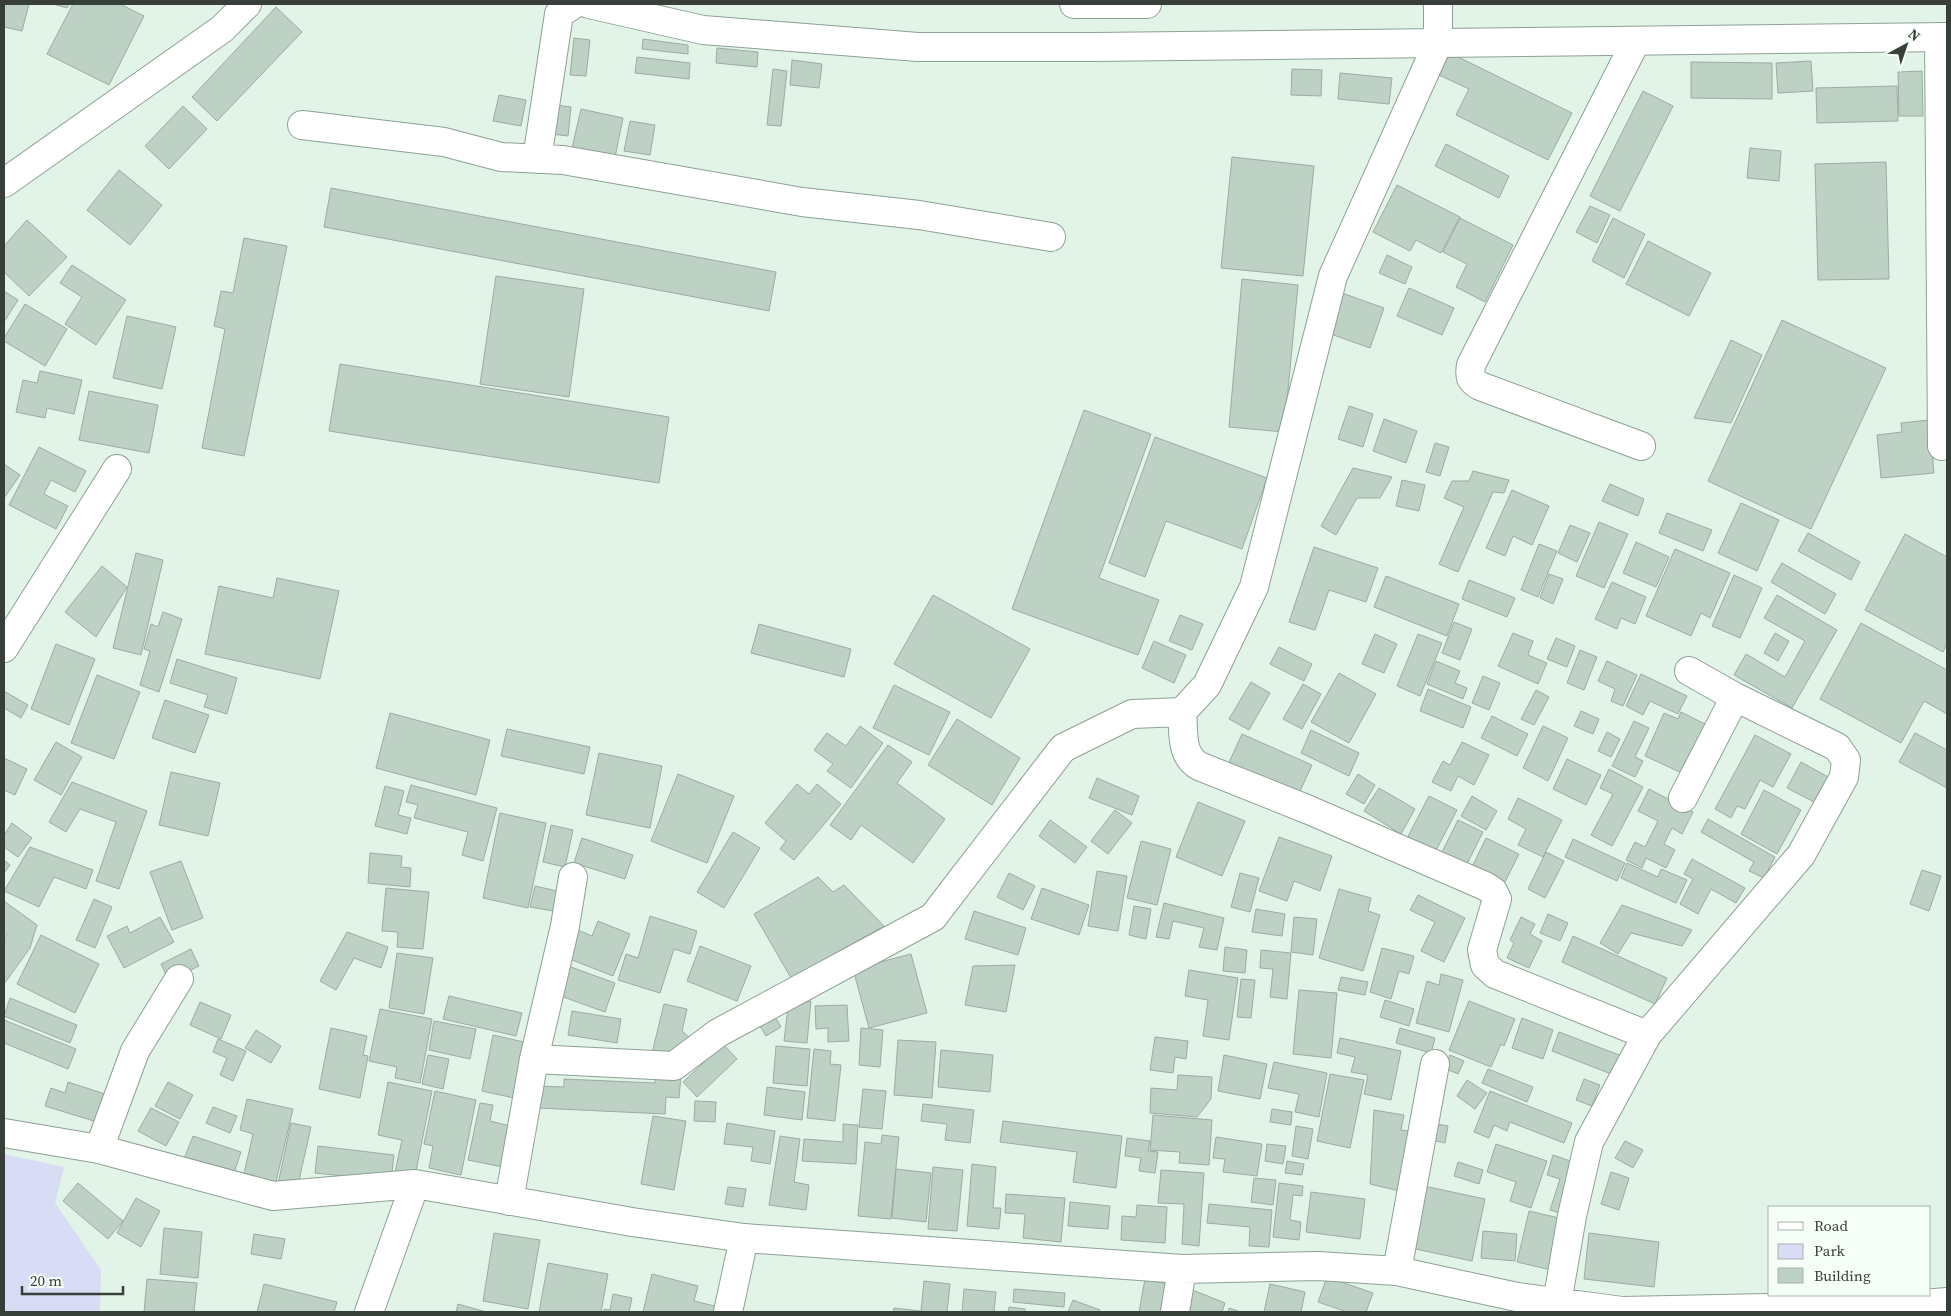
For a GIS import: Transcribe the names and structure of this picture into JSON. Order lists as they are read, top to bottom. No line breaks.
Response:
{"legend":["Road","Park","Building"],"scale_bar":"20 m","north":"top right"}
